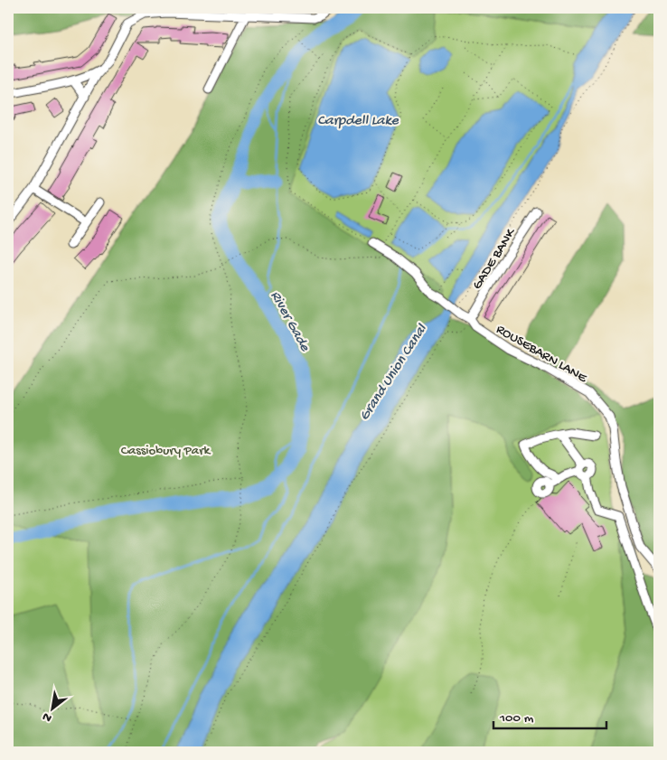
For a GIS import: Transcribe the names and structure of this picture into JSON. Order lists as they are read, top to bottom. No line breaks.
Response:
{"streets":{"street":["GADE BANK","ROUSEBARN LANE"]},"crossings":[["GADE BANK","ROUSEBARN LANE"]],"water":["Carpdell Lake","River Gade","Grand Union Canal"],"parks":["Cassiobury Park"],"scale_bar":"100 m","north":"bottom left"}
